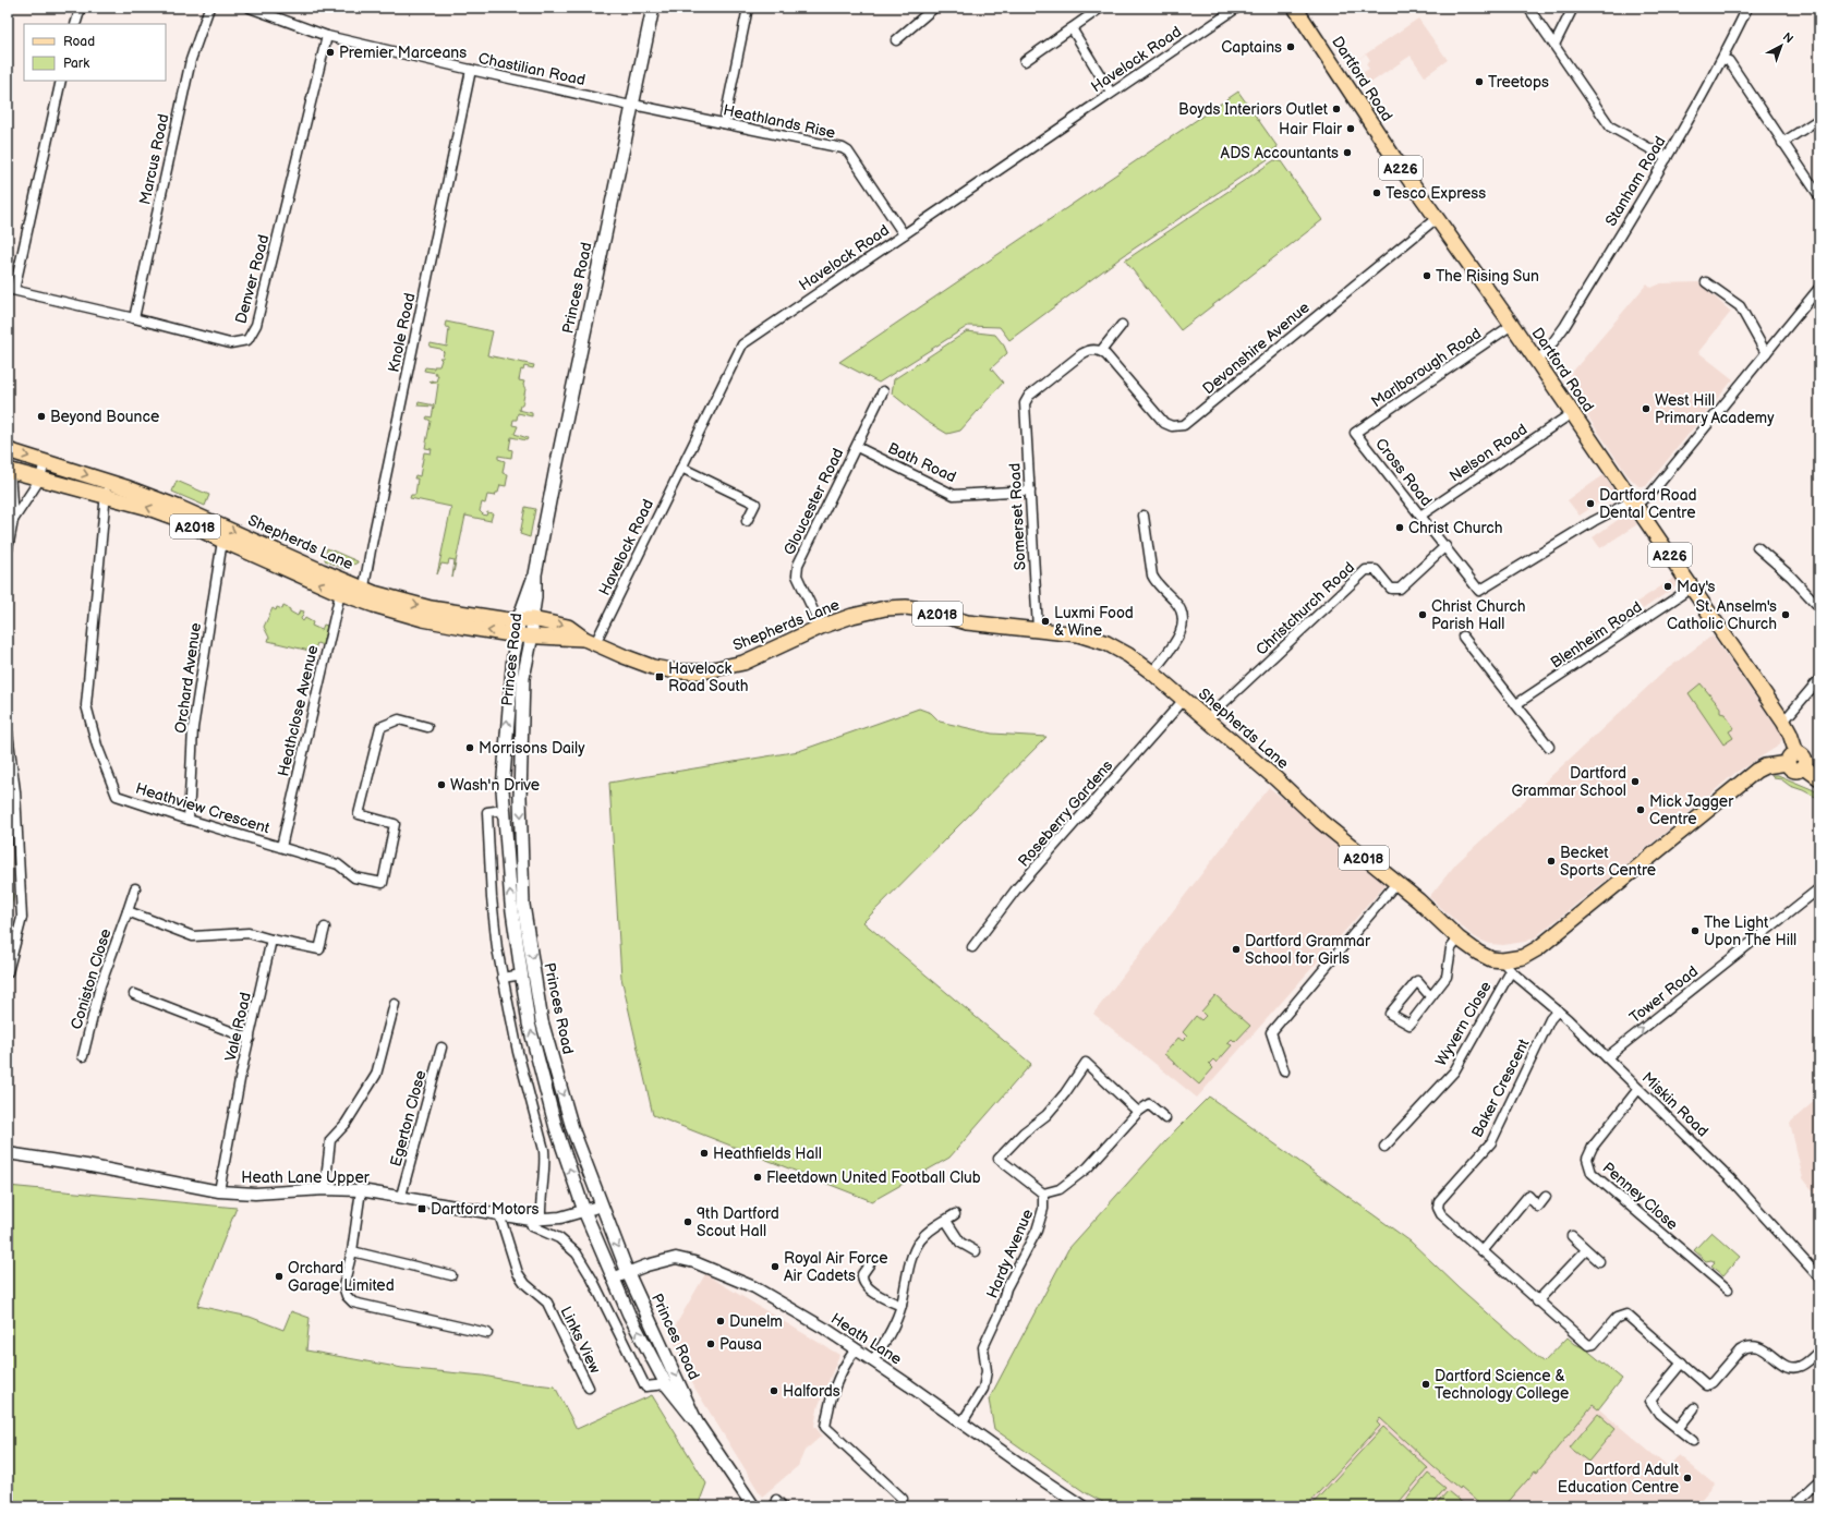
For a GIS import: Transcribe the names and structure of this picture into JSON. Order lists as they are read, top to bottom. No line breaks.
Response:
{"streets":{"main road":["Dartford Road","A226","Princes Road","A2018","Shepherds Lane"],"street":["Havelock Road","Chastilian Road","Heathlands Rise","Marcus Road","Stanham Road","Denver Road","Knole Road","Devonshire Avenue","Marlborough Road","Nelson Road","Bath Road","Cross Road","Gloucester Road","Somerset Road","Christchurch Road","Blenheim Road","Orchard Avenue","Heathclose Avenue","Heathview Crescent","Roseberry Gardens","Coniston Close","Tower Road","Wyvern Close","Vale Road","Baker Crescent","Miskin Road","Egerton Close","Heath Lane Upper","Penney Close","Hardy Avenue","Heath Lane","Links View"]},"crossings":[["Havelock Road","Heathlands Rise"],["Havelock Road","Shepherds Lane"],["Chastilian Road","Heathlands Rise"],["Chastilian Road","Denver Road"],["Chastilian Road","Princes Road"],["Chastilian Road","Knole Road"],["Dartford Road","A226"],["Dartford Road","Stanham Road"],["Dartford Road","Devonshire Avenue"],["Dartford Road","Marlborough Road"],["Dartford Road","Nelson Road"],["Dartford Road","Cross Road"],["Dartford Road","Shepherds Lane"],["Dartford Road","Blenheim Road"],["Heathlands Rise","Princes Road"],["Marcus Road","Denver Road"],["A226","Shepherds Lane"],["Princes Road","Shepherds Lane"],["Princes Road","Heath Lane Upper"],["Princes Road","Heath Lane"],["Knole Road","Shepherds Lane"],["Devonshire Avenue","Somerset Road"],["Marlborough Road","Cross Road"],["Nelson Road","Cross Road"],["Bath Road","Gloucester Road"],["Bath Road","Somerset Road"],["Cross Road","Christchurch Road"],["Gloucester Road","Shepherds Lane"],["Somerset Road","Shepherds Lane"],["Shepherds Lane","Christchurch Road"],["Shepherds Lane","Orchard Avenue"],["Shepherds Lane","Heathclose Avenue"],["Shepherds Lane","Heathview Crescent"],["Shepherds Lane","Roseberry Gardens"],["Shepherds Lane","Wyvern Close"],["Shepherds Lane","Miskin Road"],["Orchard Avenue","Heathview Crescent"],["Heathclose Avenue","Heathview Crescent"],["Tower Road","Miskin Road"],["Wyvern Close","Miskin Road"],["Vale Road","Heath Lane Upper"],["Baker Crescent","Miskin Road"],["Miskin Road","Penney Close"],["Egerton Close","Heath Lane Upper"],["Heath Lane Upper","Links View"],["Hardy Avenue","Heath Lane"]],"one_way":["Tower Road"],"places":{"other":["Captains","Premier Marceans","Treetops","Boyds Interiors Outlet","Hair Flair","ADS Accountants","Tesco Express","The Rising Sun","West Hill Primary Academy","Beyond Bounce","Dartford Road Dental Centre","Christ Church","May's","Christ Church Parish Hall","St. Anselm's Catholic Church","Luxmi Food & Wine","Morrisons Daily","Dartford Grammar School","Wash'n Drive","Mick Jagger Centre","Becket Sports Centre","The Light Upon The Hill","Dartford Grammar School for Girls","Heathfields Hall","Fleetdown United Football Club","9th Dartford Scout Hall","Royal Air Force Air Cadets","Orchard Garage Limited","Dunelm","Pausa","Dartford Science & Technology College","Halfords","Dartford Adult Education Centre"],"transit":["Havelock Road South","Dartford Motors"]},"legend":["Road","Park"],"north":"top right"}
